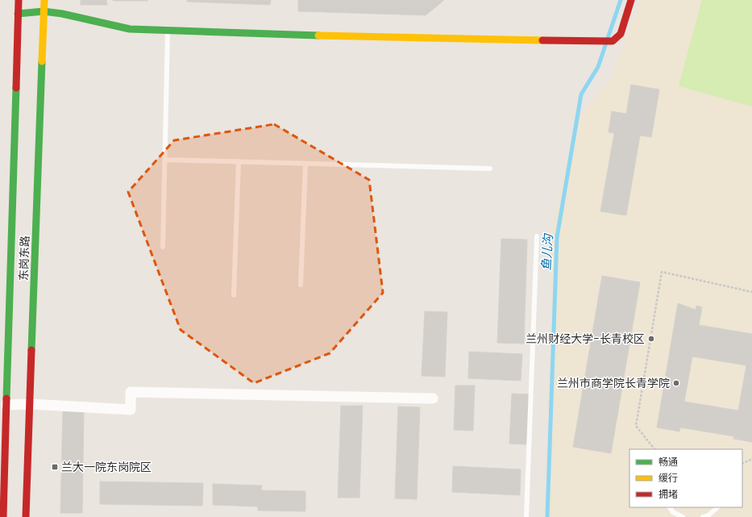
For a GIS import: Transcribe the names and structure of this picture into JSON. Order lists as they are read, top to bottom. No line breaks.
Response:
{"streets":{"main road":["东岗东路"]},"water":["鱼儿沟"],"places":{"other":["兰州财经大学-长青校区","兰州市商学院长青学院"],"transit":["兰大一院东岗院区"]},"legend":["畅通","缓行","拥堵"]}
